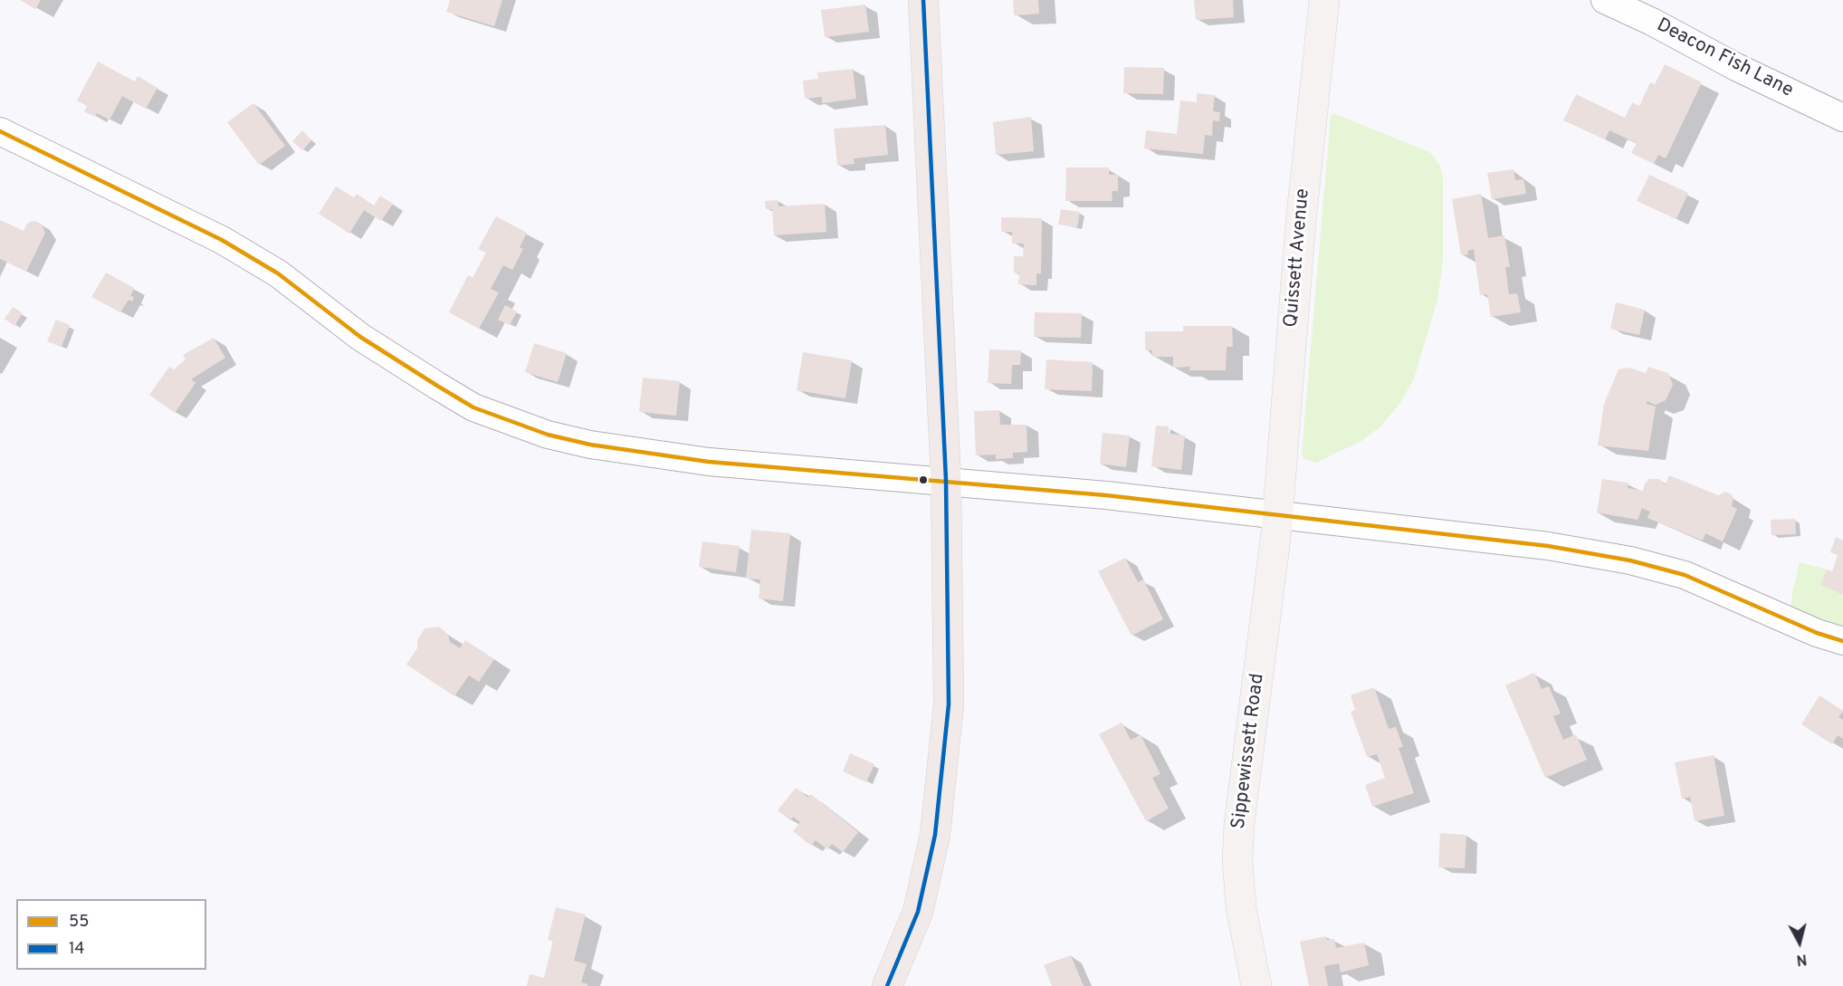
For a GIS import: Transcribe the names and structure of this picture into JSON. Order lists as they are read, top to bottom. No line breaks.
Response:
{"streets":{"main road":["Quissett Avenue","Sippewissett Road"],"street":["Deacon Fish Lane"]},"crossings":[["Quissett Avenue","Sippewissett Road"]],"lines":["transit line 14","transit line 55"],"legend":["55","14"],"north":"bottom"}
